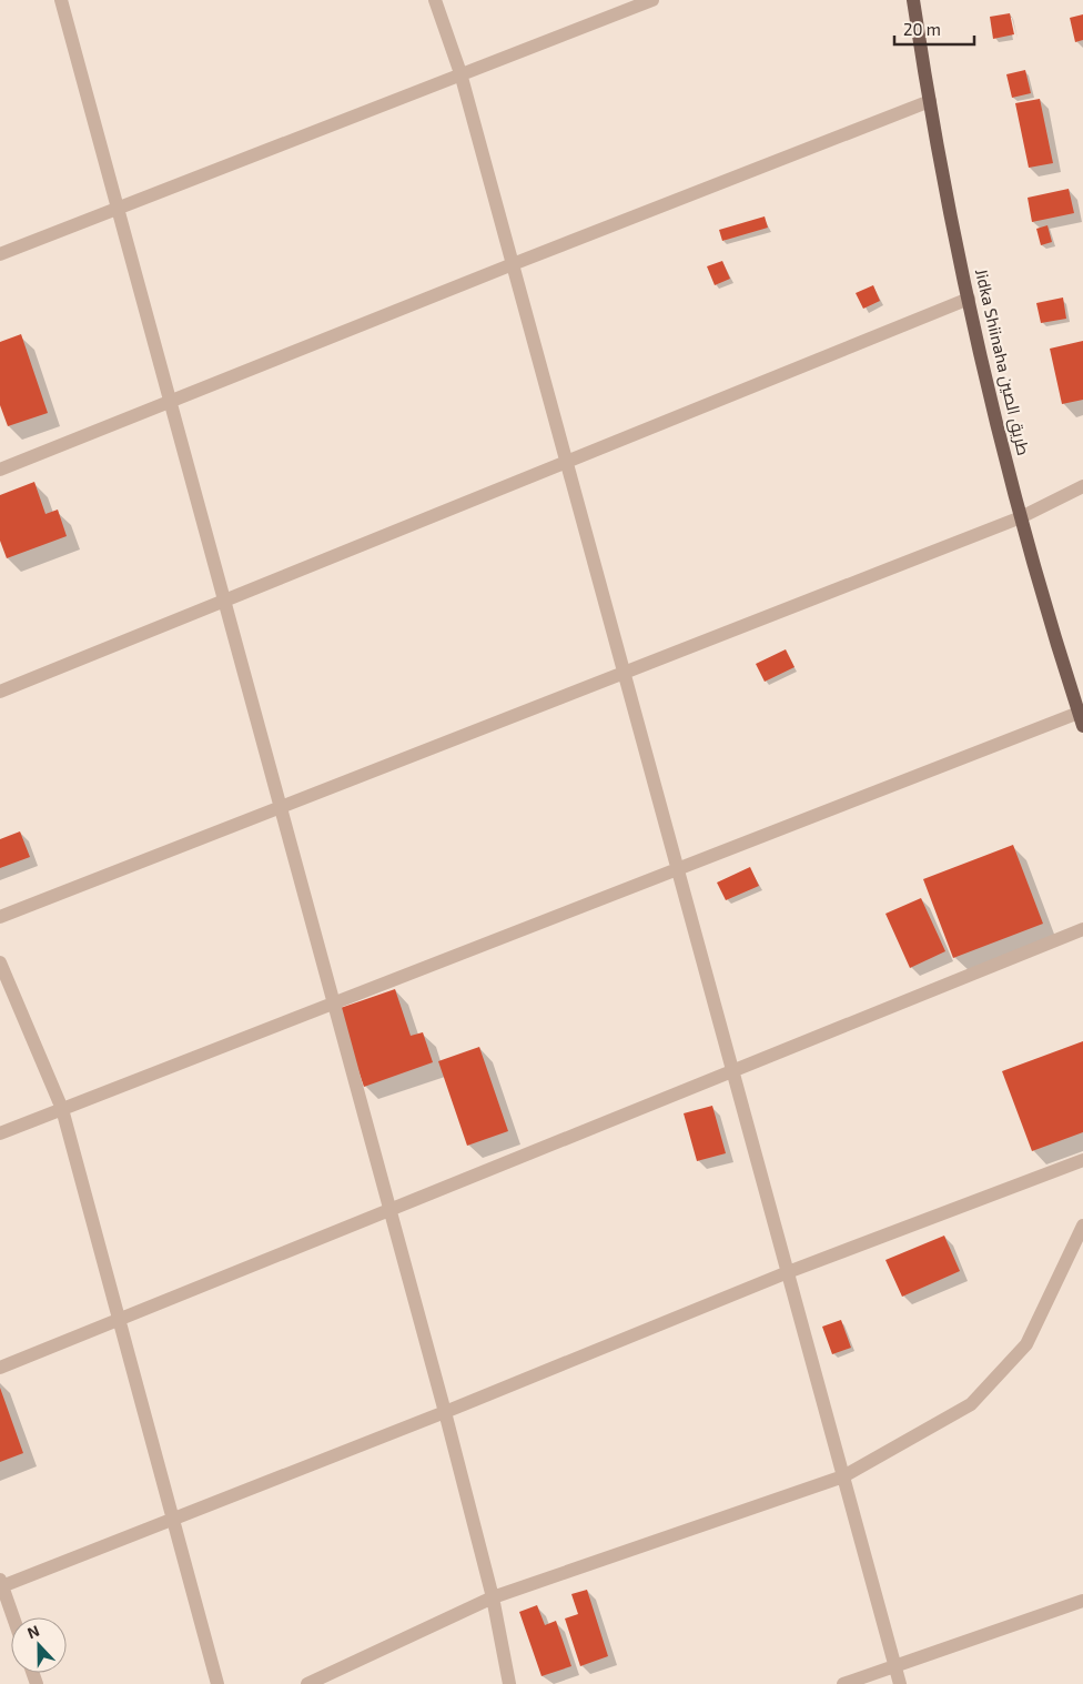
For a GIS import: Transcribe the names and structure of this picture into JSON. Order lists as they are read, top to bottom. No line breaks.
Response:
{"streets":{"main road":["Jidka Shiinaha طريق الصين"]},"scale_bar":"20 m","north":"top"}
